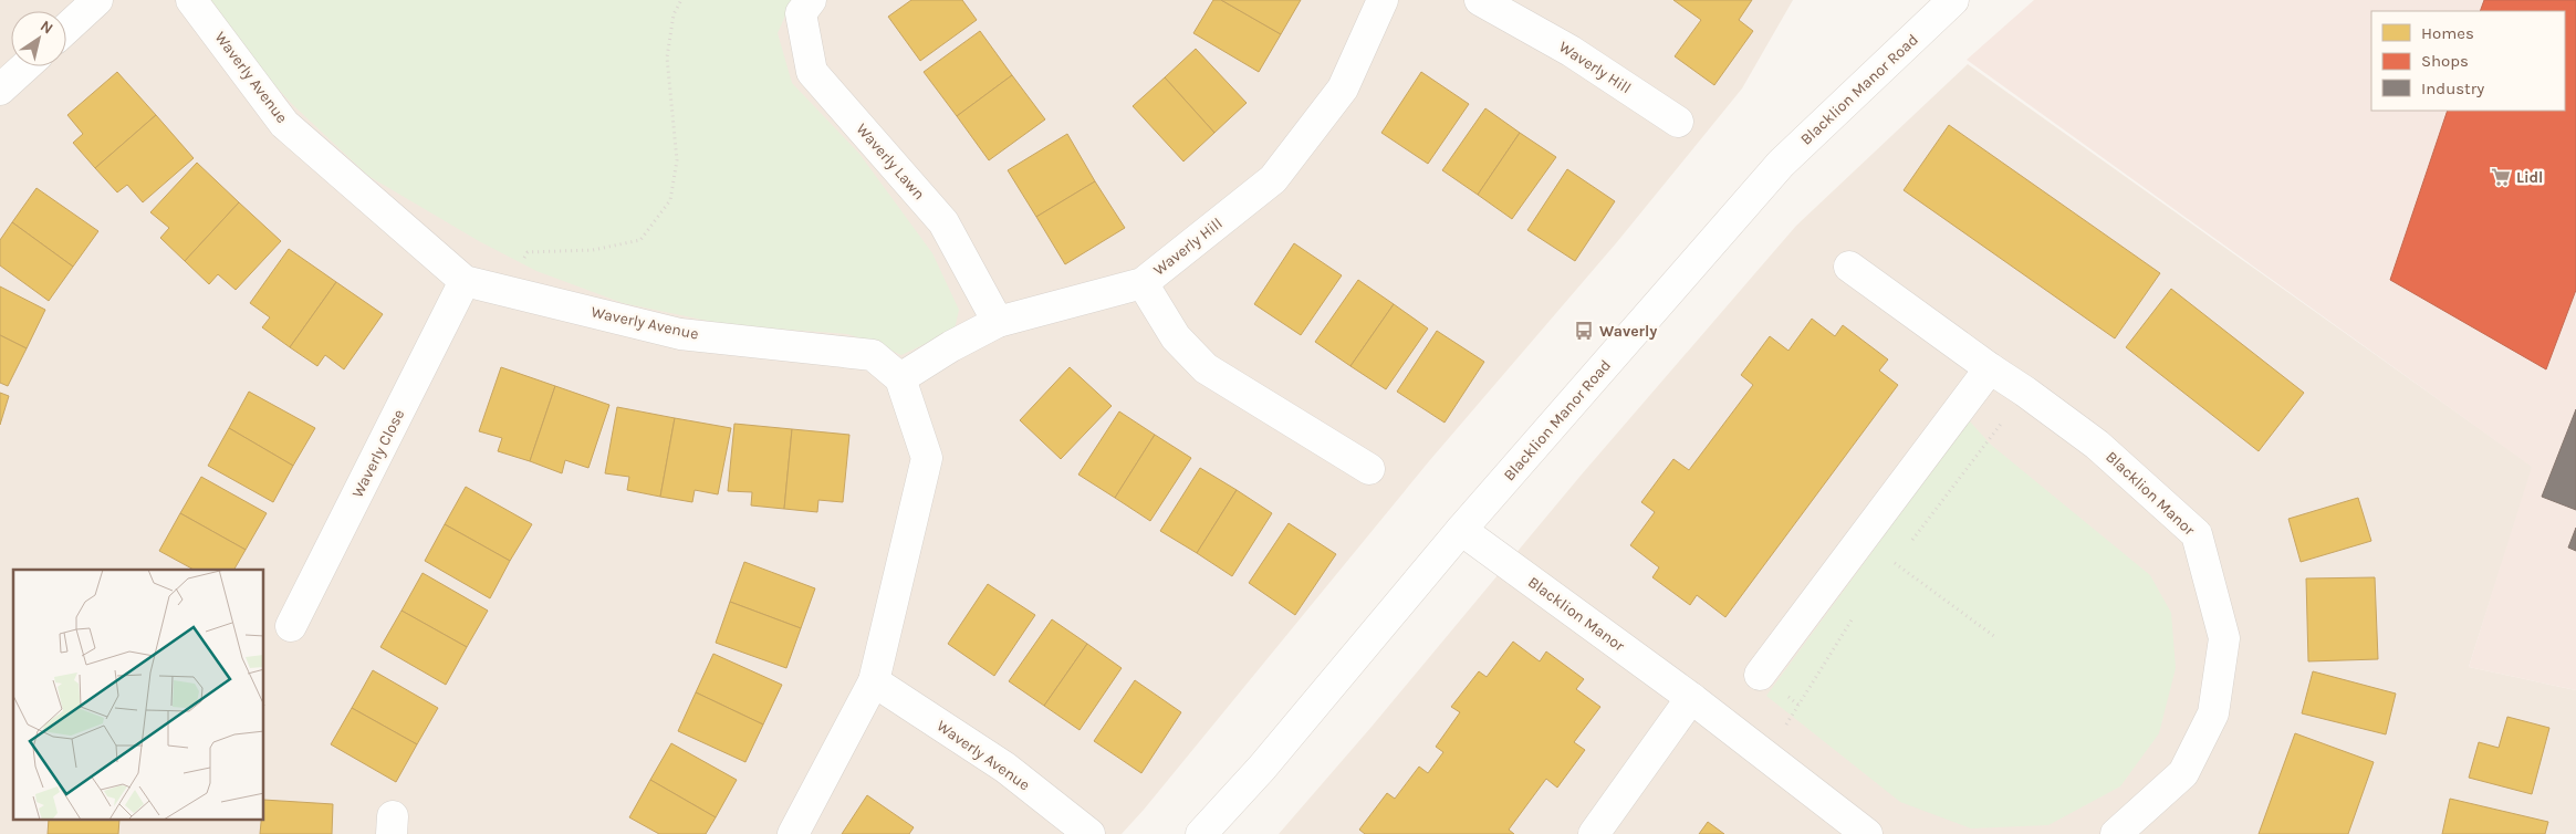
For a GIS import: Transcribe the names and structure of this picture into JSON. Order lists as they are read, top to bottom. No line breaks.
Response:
{"streets":{"street":["Waverly Hill","Waverly Avenue","Blacklion Manor Road","Waverly Lawn","Waverly Close","Blacklion Manor"]},"crossings":[["Waverly Hill","Waverly Avenue"],["Waverly Hill","Waverly Lawn"],["Waverly Avenue","Waverly Close"],["Blacklion Manor Road","Blacklion Manor"]],"places":{"supermarket":["Lidl"],"bus stop":["Waverly"]},"legend":["Homes","Shops","Industry"],"north":"top right"}
